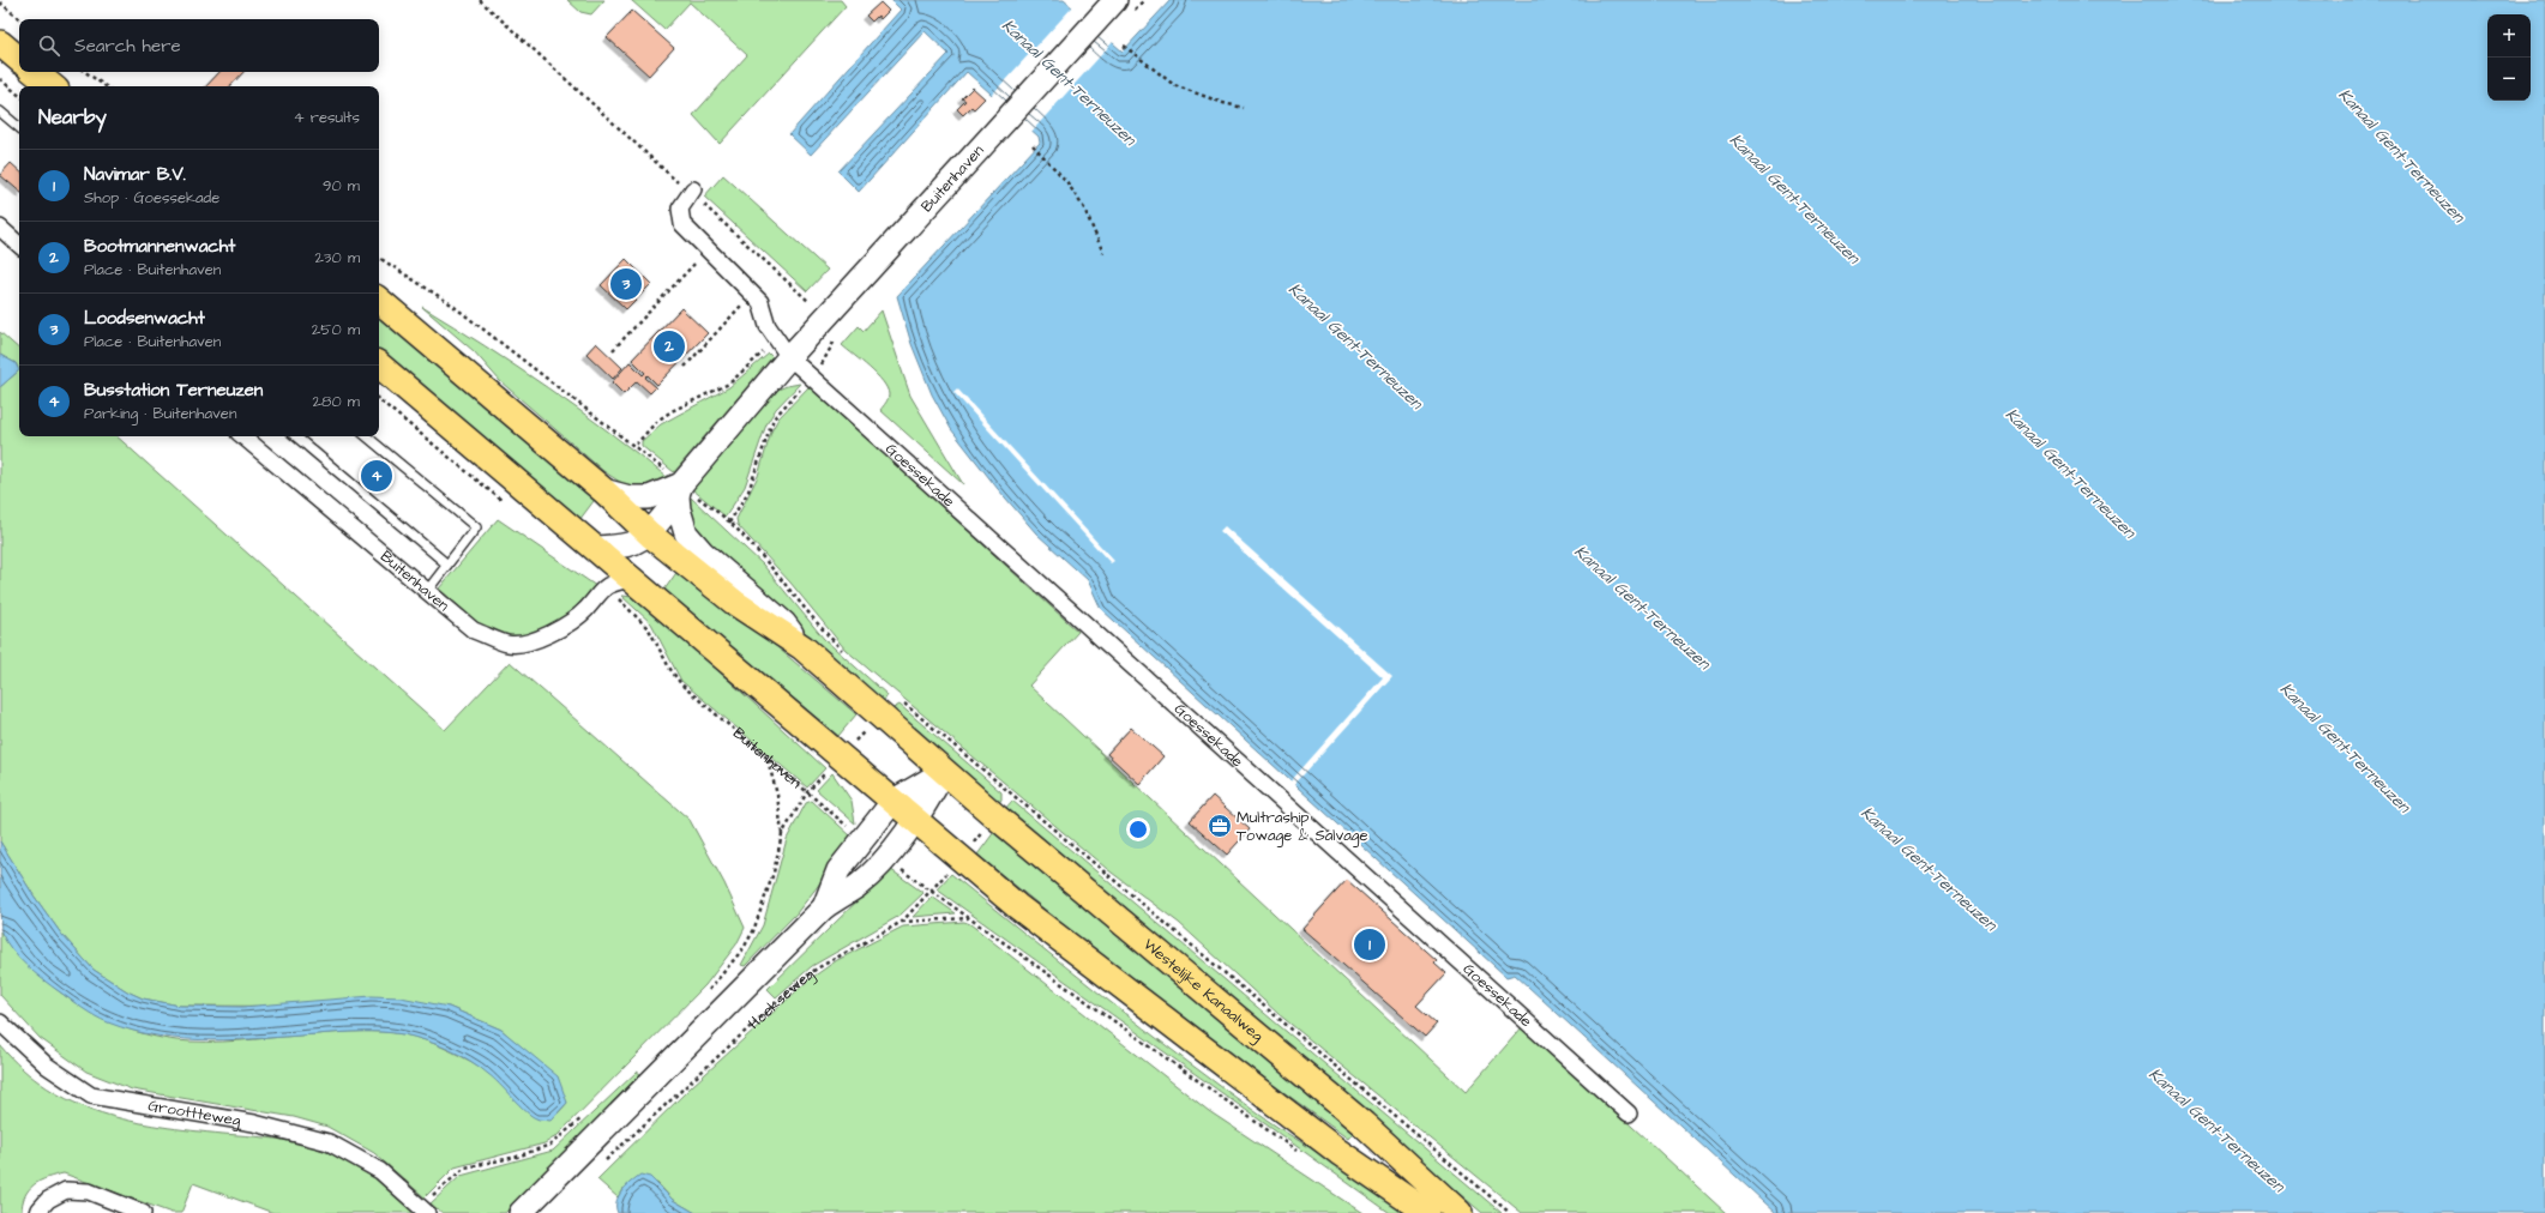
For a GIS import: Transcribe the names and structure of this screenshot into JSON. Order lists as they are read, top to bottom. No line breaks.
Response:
{"streets":{"main road":["Buitenhaven","Westelijke Kanaalweg","Hoekseweg"],"street":["Goessekade","Groottteweg"]},"crossings":[["Buitenhaven","Goessekade"],["Buitenhaven","Westelijke Kanaalweg"],["Buitenhaven","Hoekseweg"],["Westelijke Kanaalweg","Hoekseweg"]],"water":["Kanaal Gent-Terneuzen"],"places":{"office":["Multraship Towage & Salvage"]},"page":{"map_buttons":["+","−"],"search":"Search here","heading":["Nearby","4 results"],"list":[{"mark":"1","name":"Navimar B.V.","note":"Shop · Goessekade","value":"90 m"},{"mark":"2","name":"Bootmannenwacht","note":"Place · Buitenhaven","value":"230 m"},{"mark":"3","name":"Loodsenwacht","note":"Place · Buitenhaven","value":"250 m"},{"mark":"4","name":"Busstation Terneuzen","note":"Parking · Buitenhaven","value":"280 m"}],"pins":["3","2","4","1"]}}
